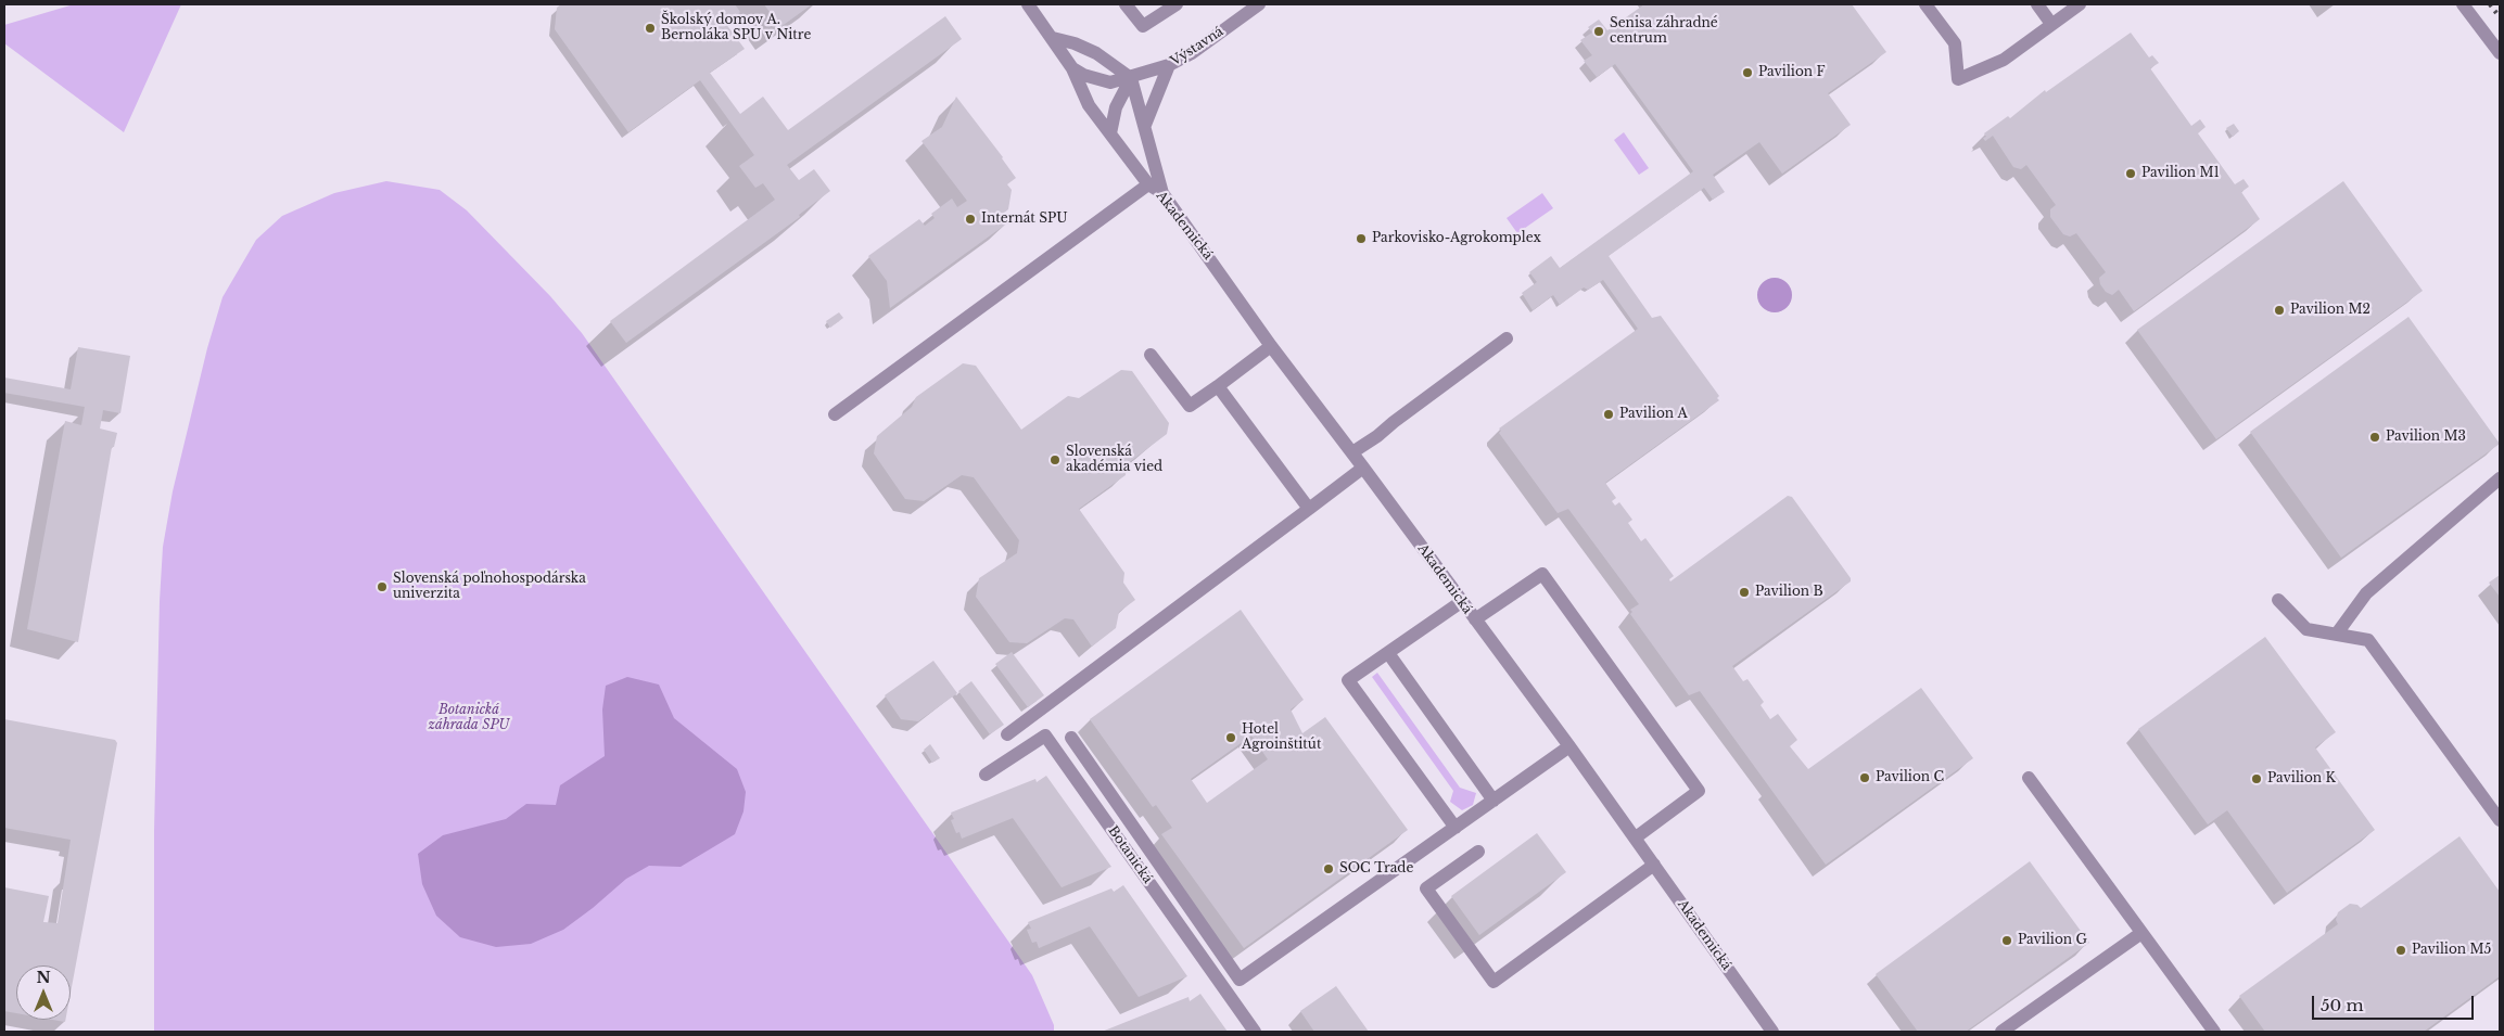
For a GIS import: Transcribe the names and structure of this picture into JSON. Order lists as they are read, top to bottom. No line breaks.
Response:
{"streets":{"street":["Výstavná","Akademická","Botanická"]},"crossings":[["Výstavná","Akademická"]],"parks":["Botanická záhrada SPU"],"places":["Školský domov A. Bernoláka SPU v Nitre","Senisa záhradné centrum","Pavilion F","Pavilion M1","Internát SPU","Parkovisko-Agrokomplex","Pavilion M2","Pavilion A","Pavilion M3","Slovenská akadémia vied","Slovenská poľnohospodárska univerzita","Pavilion B","Hotel Agroinštitút","Pavilion C","Pavilion K","SOC Trade","Pavilion G","Pavilion M5"],"scale_bar":"50 m","north":"top"}
